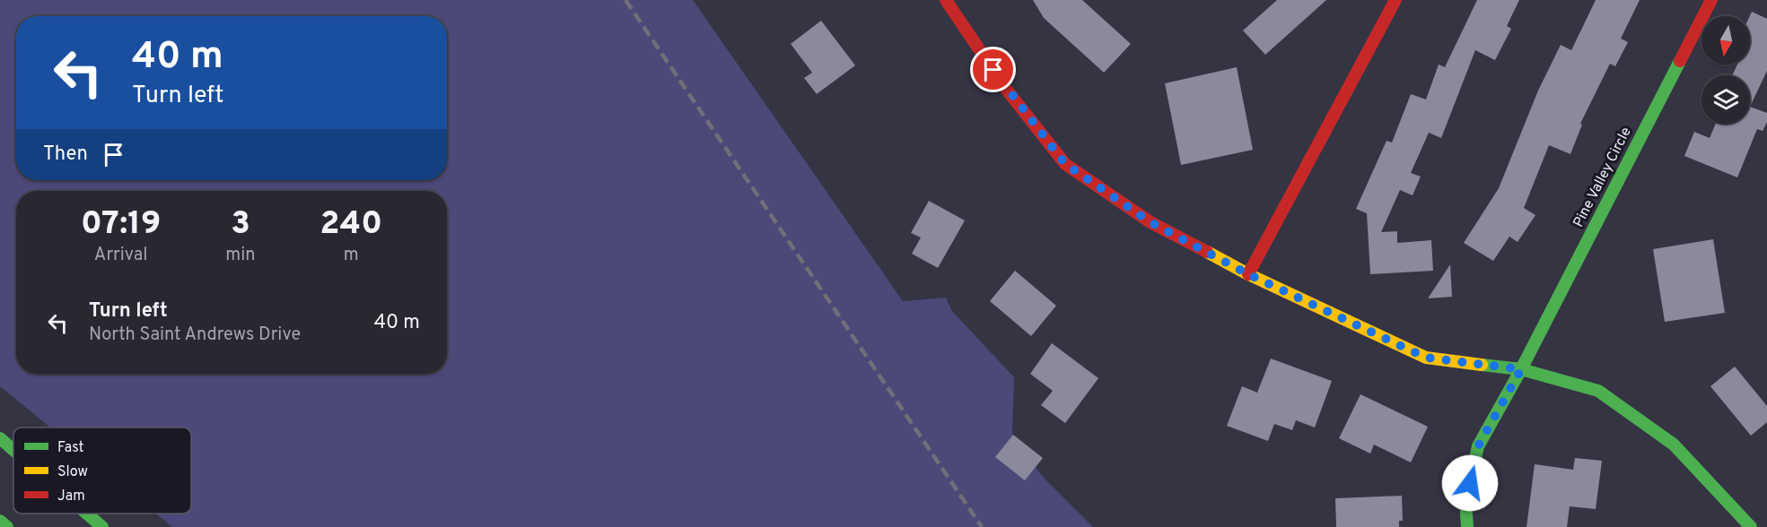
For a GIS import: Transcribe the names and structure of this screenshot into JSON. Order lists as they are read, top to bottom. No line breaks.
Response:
{"streets":{"street":["Pine Valley Circle"]},"legend":["Fast","Slow","Jam"],"north":"bottom","page":{"turn":["40 m","Turn left"],"then":"Then","eta":["07:19","Arrival","3","min","240","m"],"list":[{"name":"Turn left","note":"North Saint Andrews Drive","value":"40 m"}]}}
